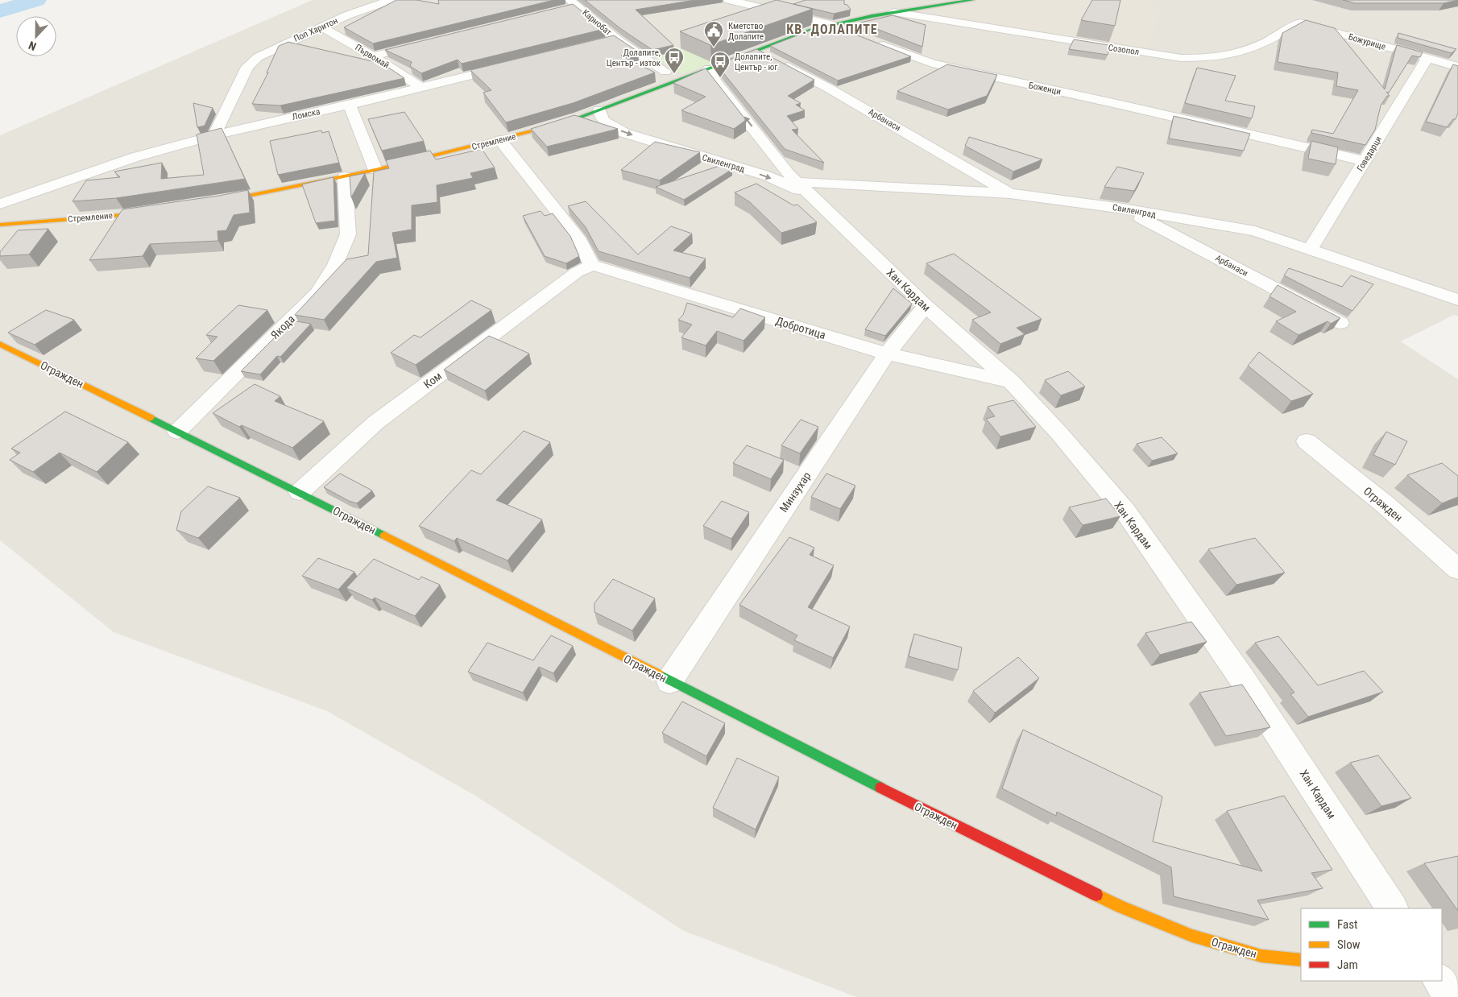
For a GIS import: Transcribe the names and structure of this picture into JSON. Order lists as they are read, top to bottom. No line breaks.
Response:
{"streets":{"street":["Карнобат","Поп Харитон","Божурище","Созопол","Първомай","Боженци","Ломска","Арбанаси","Стремление","Говедарци","Свиленград","Хан Кардам","Якода","Добротица","Огражден","Ком","Минзухар"]},"crossings":[["Поп Харитон","Първомай"],["Поп Харитон","Ломска"],["Божурище","Созопол"],["Божурище","Говедарци"],["Созопол","Стремление"],["Първомай","Ломска"],["Боженци","Стремление"],["Боженци","Говедарци"],["Арбанаси","Стремление"],["Арбанаси","Свиленград"],["Стремление","Свиленград"],["Стремление","Хан Кардам"],["Стремление","Якода"],["Говедарци","Свиленград"],["Свиленград","Хан Кардам"],["Хан Кардам","Добротица"],["Хан Кардам","Минзухар"],["Якода","Огражден"],["Добротица","Ком"],["Добротица","Минзухар"],["Огражден","Ком"],["Огражден","Минзухар"]],"districts":["КВ. ДОЛАПИТЕ"],"places":{"public building":["Кметство Долапите"],"bus stop":["Долапите, Център - изток","Долапите, Център - юг"]},"legend":["Fast","Slow","Jam"],"north":"bottom"}
